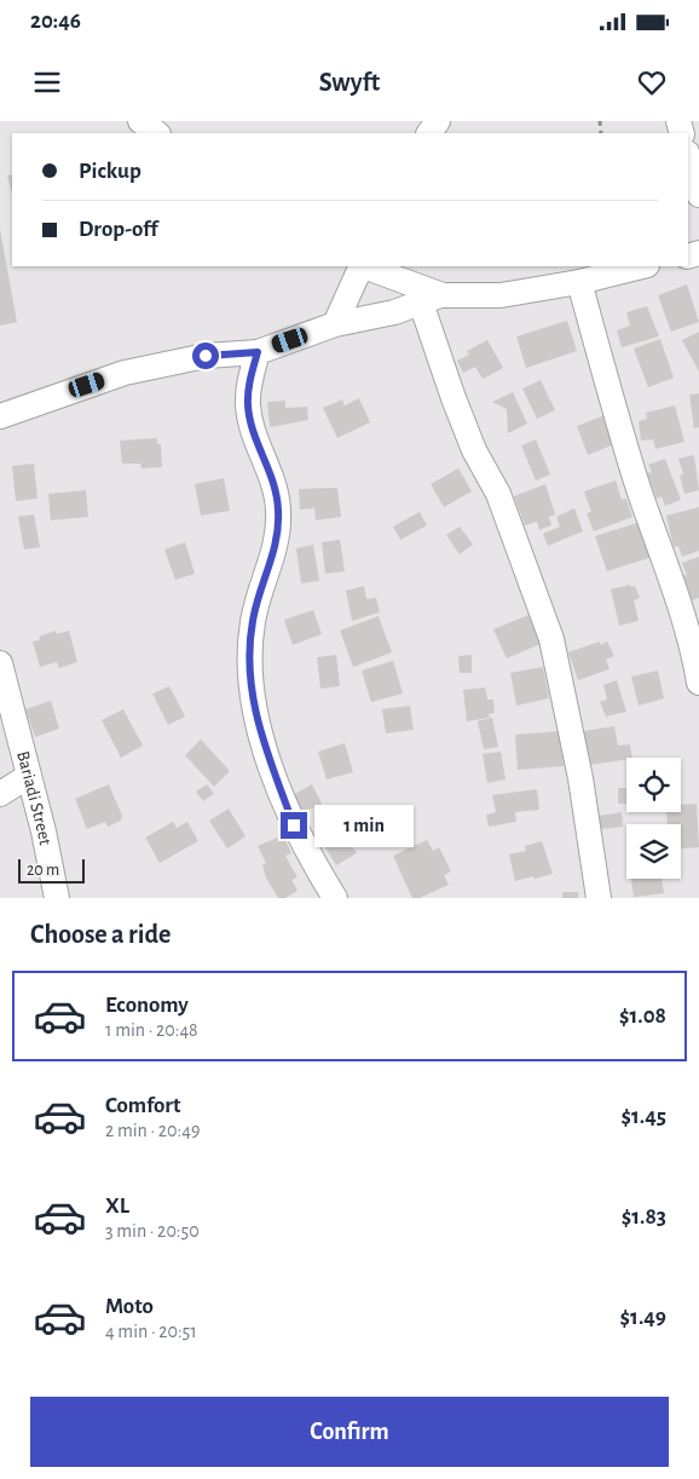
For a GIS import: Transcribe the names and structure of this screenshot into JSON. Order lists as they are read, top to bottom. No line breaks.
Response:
{"streets":{"street":["Bariadi Street"]},"scale_bar":"20 m","page":{"status":"20:46","header":"Swyft","banner":["Pickup","Drop-off"],"bubble":"1 min","scale":"20 m","heading":"Choose a ride","list":[{"name":"Economy","note":"1 min · 20:48","value":"$1.08"},{"name":"Comfort","note":"2 min · 20:49","value":"$1.45"},{"name":"XL","note":"3 min · 20:50","value":"$1.83"},{"name":"Moto","note":"4 min · 20:51","value":"$1.49"}],"buttons":"Confirm"}}
